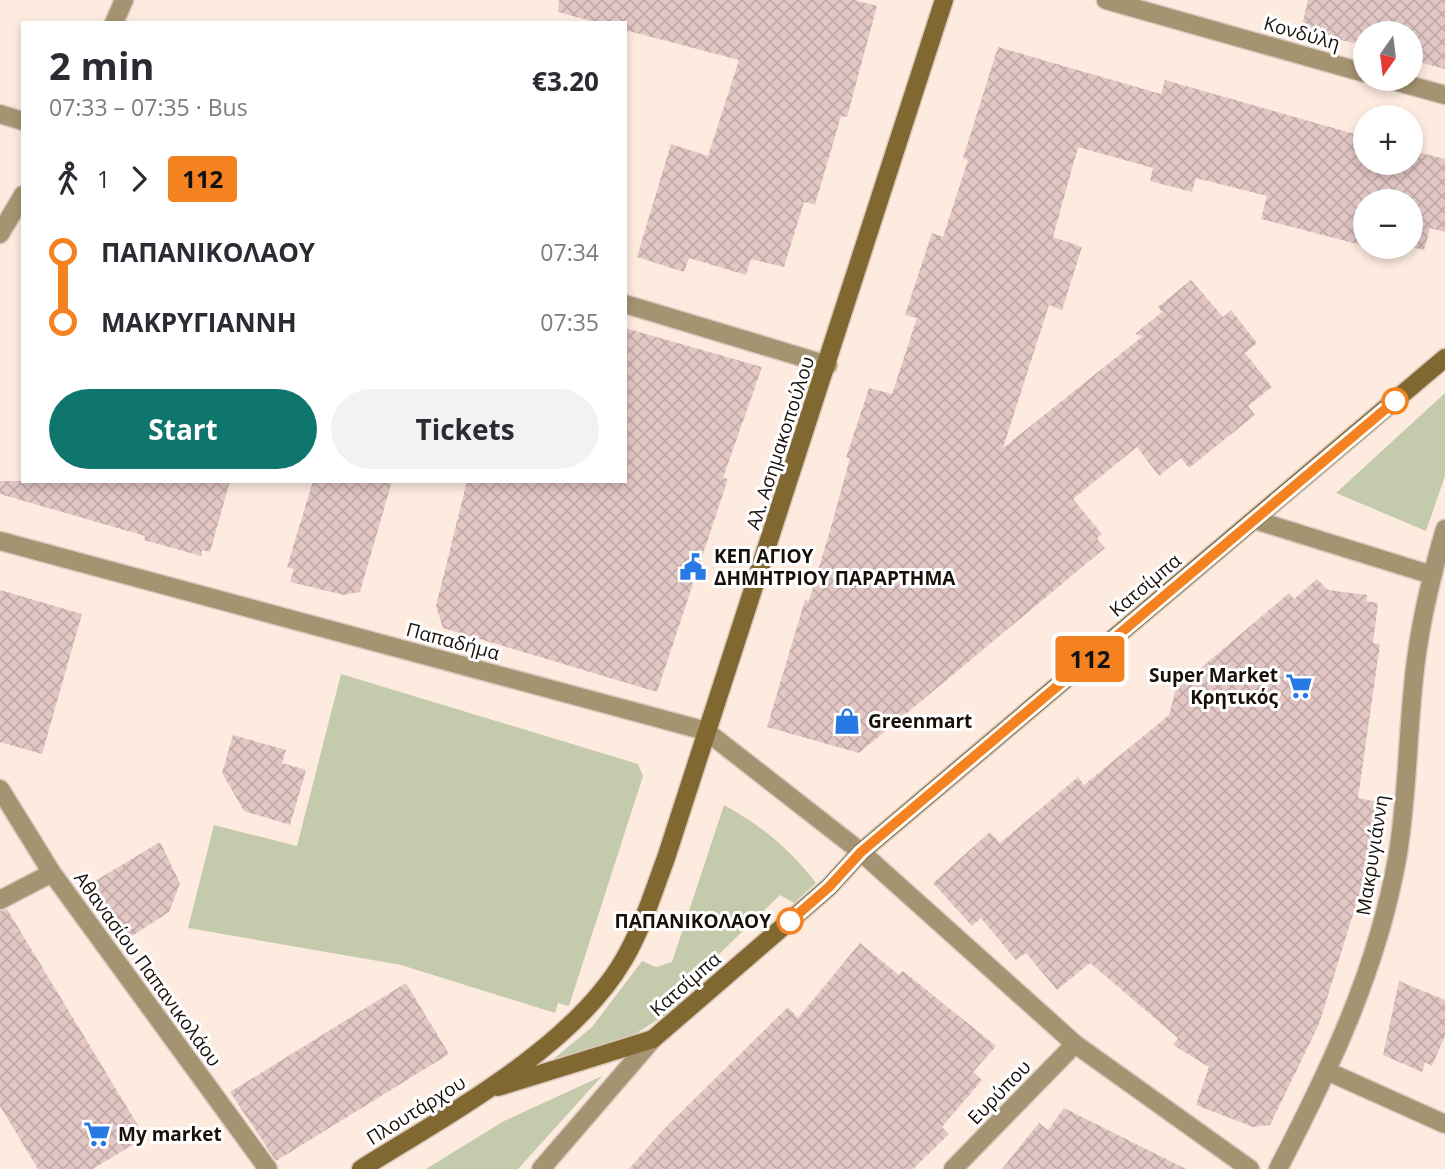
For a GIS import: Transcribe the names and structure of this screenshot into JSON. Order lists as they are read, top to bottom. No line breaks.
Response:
{"streets":{"street":["Κονδύλη","Αλ. Ασημακοπούλου","Κατσίμπα","Παπαδήμα","Μακρυγιάννη","Αθανασίου Παπανικολάου","Ευρύπου","Πλουτάρχου"]},"crossings":[["Αλ. Ασημακοπούλου","Κατσίμπα"],["Αλ. Ασημακοπούλου","Παπαδήμα"],["Αλ. Ασημακοπούλου","Πλουτάρχου"],["Κατσίμπα","Παπαδήμα"],["Κατσίμπα","Πλουτάρχου"],["Παπαδήμα","Ευρύπου"]],"places":{"public building":["ΚΕΠ ΑΓΙΟΥ ΔΗΜΗΤΡΙΟΥ ΠΑΡΑΡΤΗΜΑ"],"supermarket":["Super Market Κρητικός","My market"],"shop":["Greenmart"],"other":["ΠΑΠΑΝΙΚΟΛΑΟΥ"]},"lines":["bus line 112"],"north":"bottom","page":{"on_map":"112","map_buttons":["+","−"],"heading":["2 min","07:33 – 07:35 · Bus","€3.20"],"legs":["1","112"],"list":[{"name":"ΠΑΠΑΝΙΚΟΛΑΟΥ","value":"07:34"},{"name":"ΜΑΚΡΥΓΙΑΝΝΗ","value":"07:35"}],"buttons":["Start","Tickets"]}}
